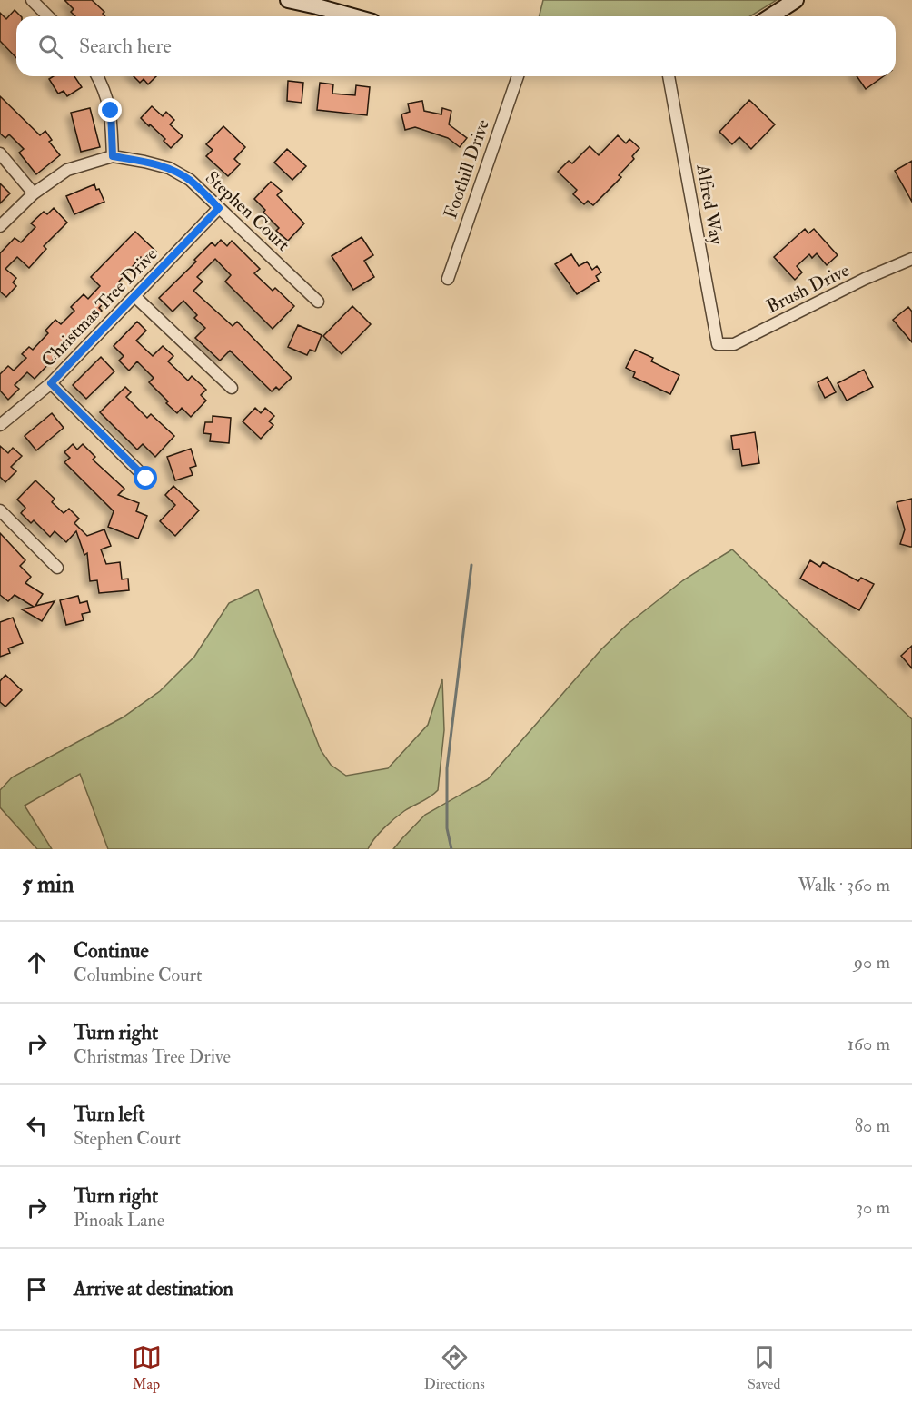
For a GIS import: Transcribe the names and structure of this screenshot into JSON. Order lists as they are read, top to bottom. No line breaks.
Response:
{"streets":{"street":["Foothill Drive","Alfred Way","Stephen Court","Brush Drive","Christmas Tree Drive"]},"crossings":[["Alfred Way","Brush Drive"],["Stephen Court","Christmas Tree Drive"]],"page":{"search":"Search here","heading":["5 min","Walk · 360 m"],"list":[["Continue","Columbine Court","90 m"],["Turn right","Christmas Tree Drive","160 m"],["Turn left","Stephen Court","80 m"],["Turn right","Pinoak Lane","30 m"],"Arrive at destination"],"nav":["Map","Directions","Saved"]}}
